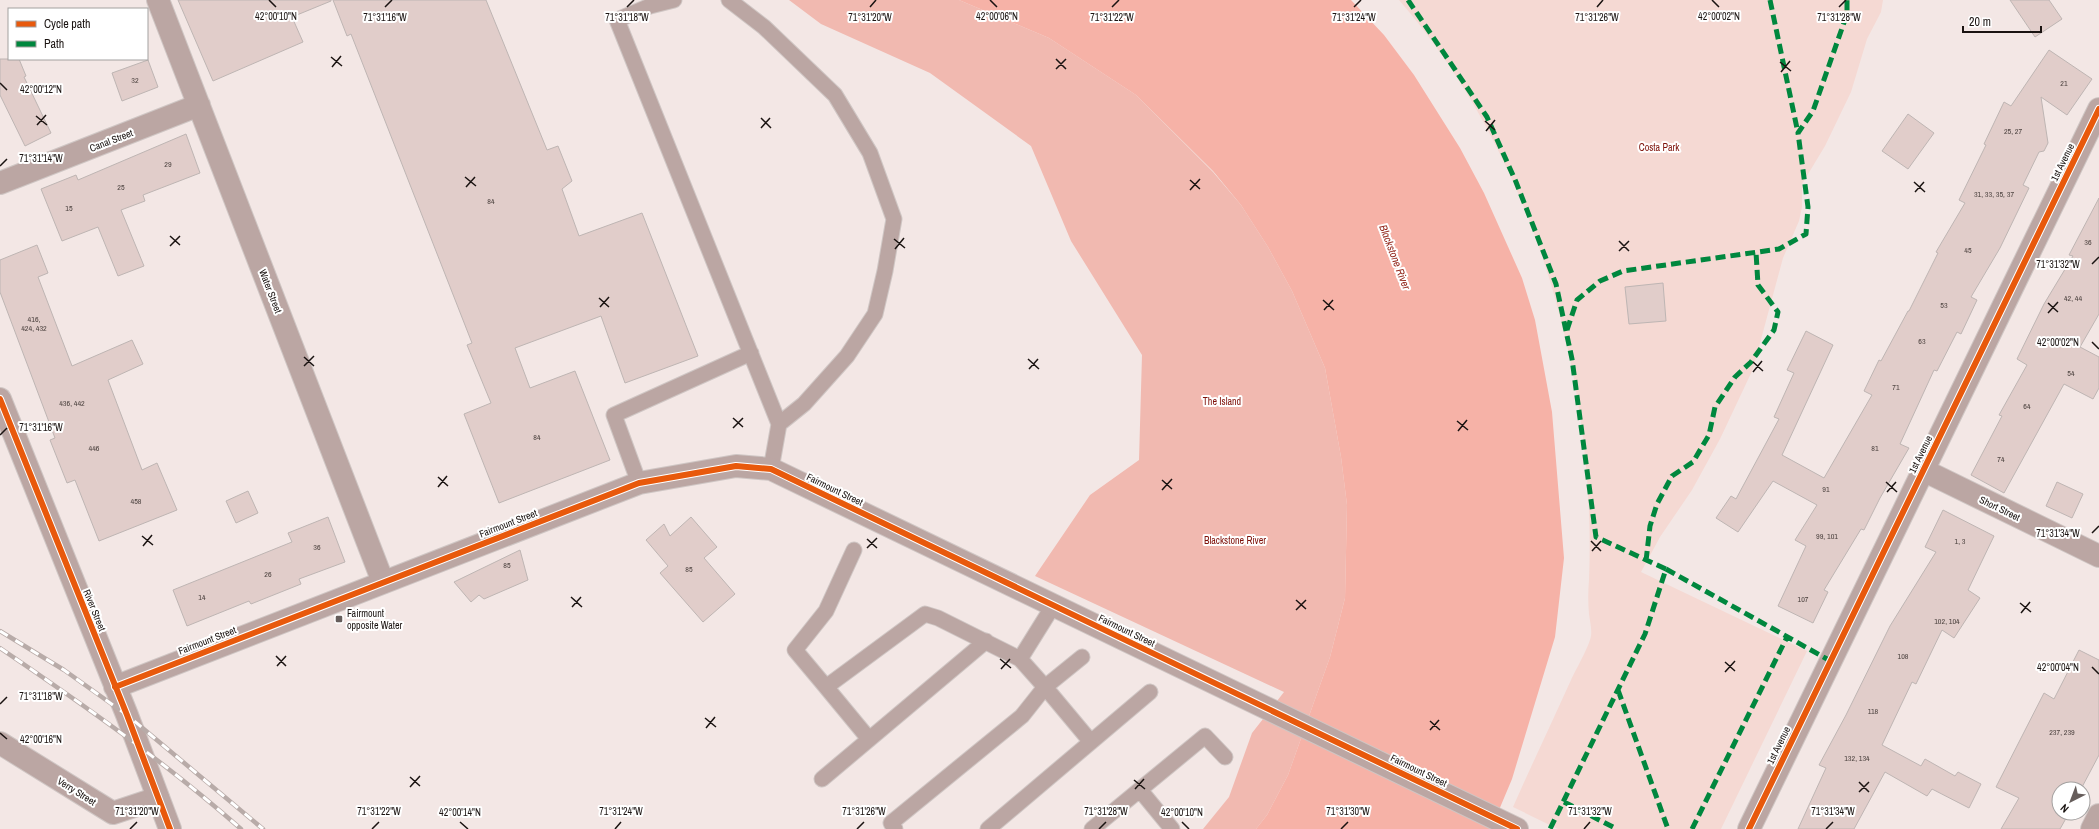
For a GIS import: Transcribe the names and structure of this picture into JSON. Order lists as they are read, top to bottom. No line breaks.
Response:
{"streets":{"street":["Canal Street","1st Avenue","Water Street","Fairmount Street","Short Street","River Street","Verry Street"]},"crossings":[["Canal Street","Water Street"],["1st Avenue","Short Street"],["Water Street","Fairmount Street"],["Fairmount Street","River Street"],["River Street","Verry Street"]],"water":["Blackstone River"],"parks":["Costa Park","The Island","Blackstone River"],"places":{"transit":["Fairmount opposite Water"]},"house_numbers":["32","21","25, 27","29","25","31, 33, 35, 37","84","15","36","45","42, 44","53","416, 424, 432","63","54","71","436, 442","64","84","446","81","74","91","458","99, 101","1, 3","36","85","85","26","14","107","102, 104","108","118","237, 239","132, 134"],"legend":["Cycle path","Path"],"scale_bar":"20 m","north":"bottom left","coordinates":["42°00'10\"N","42°00'06\"N","42°00'02\"N","71°31'16\"W","71°31'18\"W","71°31'20\"W","71°31'22\"W","71°31'24\"W","71°31'26\"W","71°31'28\"W","42°00'12\"N","71°31'14\"W","71°31'32\"W","71°31'34\"W","42°00'04\"N","42°00'16\"N","71°31'30\"W","42°00'14\"N"]}
